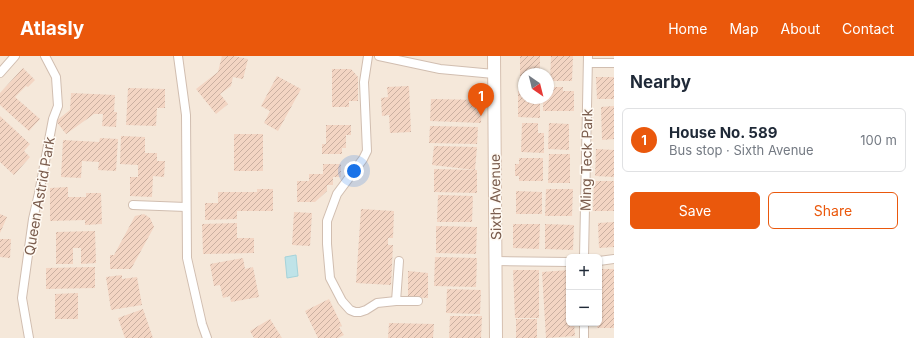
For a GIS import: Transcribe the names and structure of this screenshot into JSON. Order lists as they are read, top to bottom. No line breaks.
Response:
{"streets":{"main road":["Sixth Avenue"],"street":["Ming Teck Park","Queen Astrid Park"]},"north":"bottom right","page":{"header":"Atlasly","nav":["Home","Map","About","Contact"],"heading":"Nearby","pins":"1","list":[{"mark":"1","name":"House No. 589","note":"Bus stop · Sixth Avenue","value":"100 m"}],"buttons":["Save","Share"],"map_buttons":["+","−"]}}
